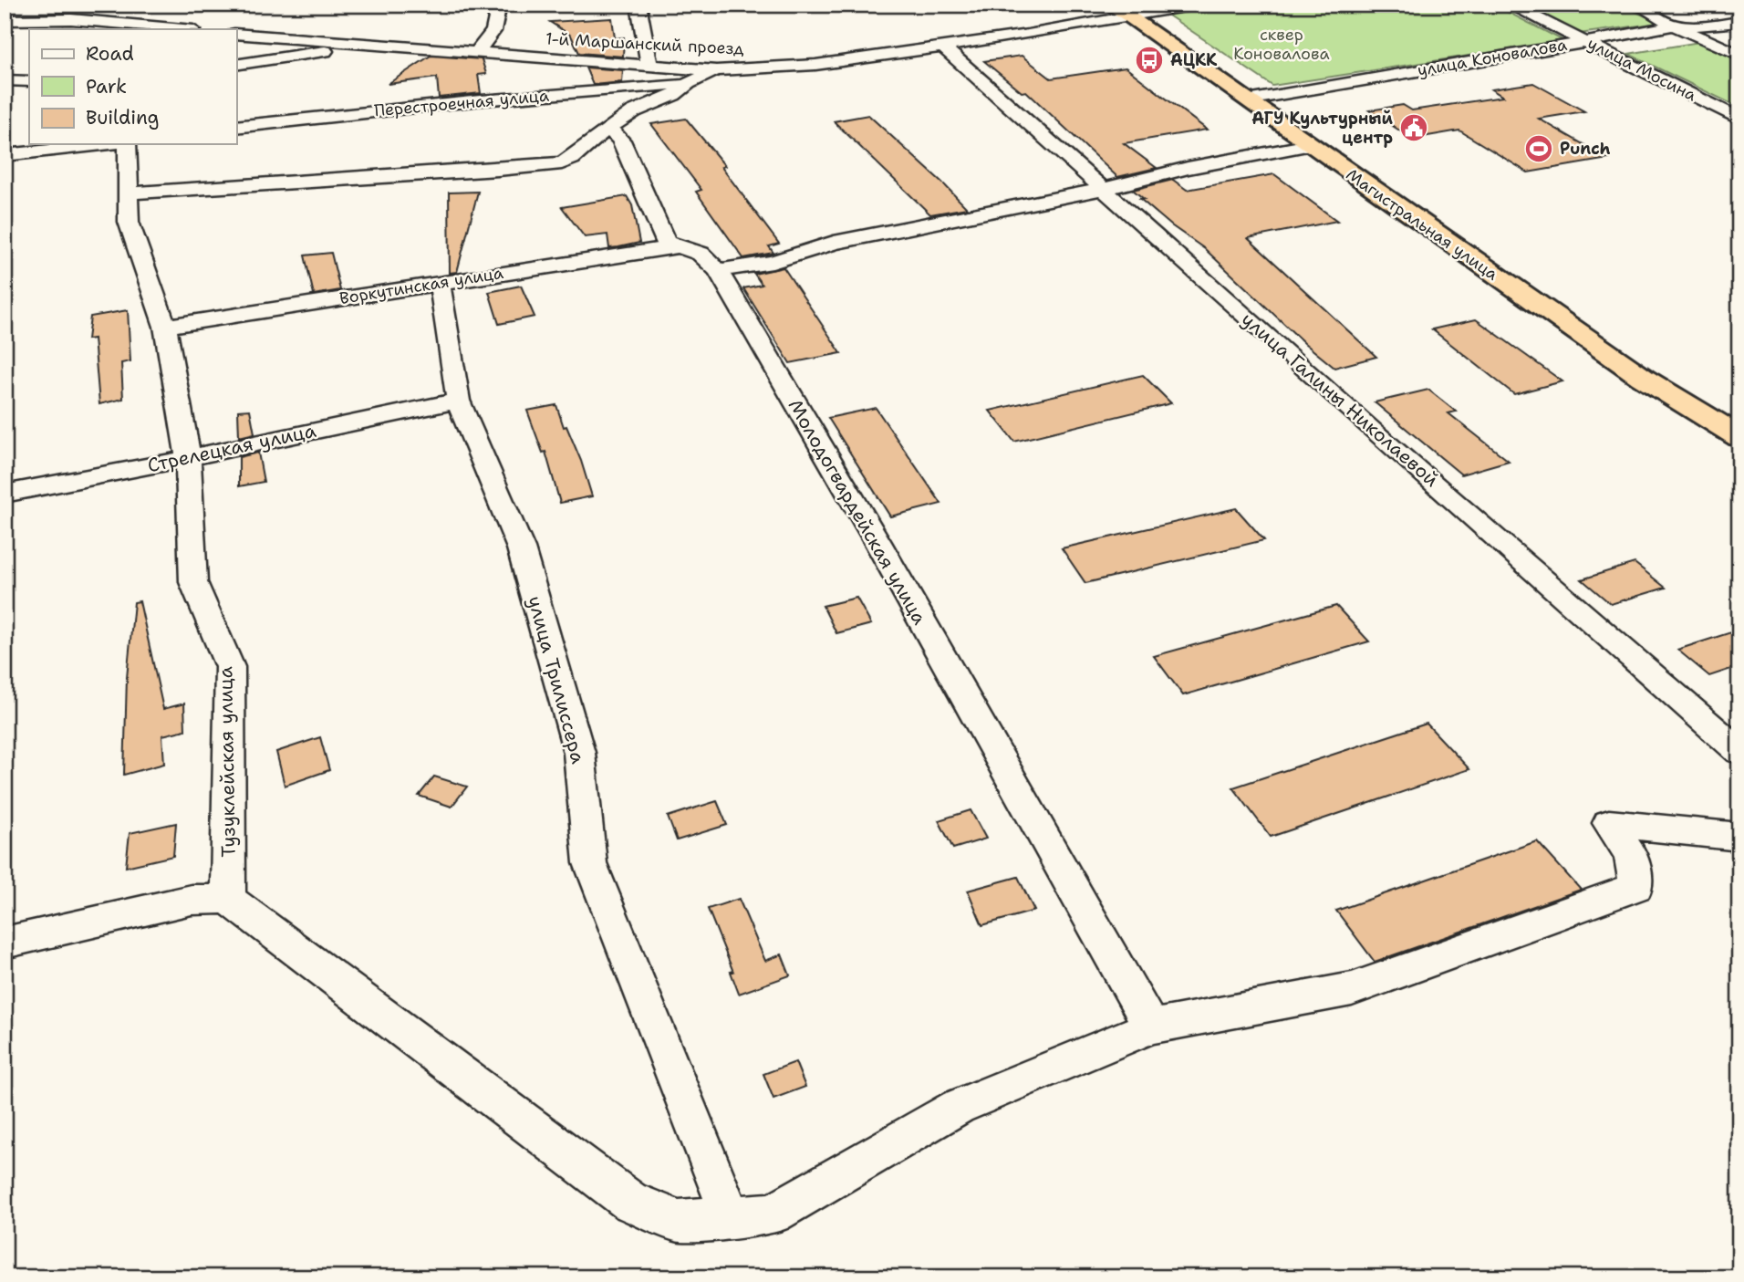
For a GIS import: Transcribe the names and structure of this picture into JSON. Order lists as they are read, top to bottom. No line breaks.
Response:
{"streets":{"highway":["Магистральная улица"],"street":["1-й Маршанский проезд","улица Коновалова","улица Мосина","Перестроечная улица","Воркутинская улица","улица Галины Николаевой","Стрелецкая улица","Молодогвардейская улица","улица Трилиссера","Тузуклейская улица"]},"crossings":[["1-й Маршанский проезд","Магистральная улица"],["1-й Маршанский проезд","улица Галины Николаевой"],["улица Коновалова","улица Мосина"],["улица Коновалова","Магистральная улица"],["Воркутинская улица","Молодогвардейская улица"],["Воркутинская улица","улица Трилиссера"],["Воркутинская улица","Тузуклейская улица"],["Стрелецкая улица","улица Трилиссера"],["Стрелецкая улица","Тузуклейская улица"]],"parks":["сквер Коновалова"],"places":{"bus stop":["АЦКК"],"public building":["АГУ Культурный центр"],"sports":["Punch"]},"legend":["Road","Park","Building"]}
